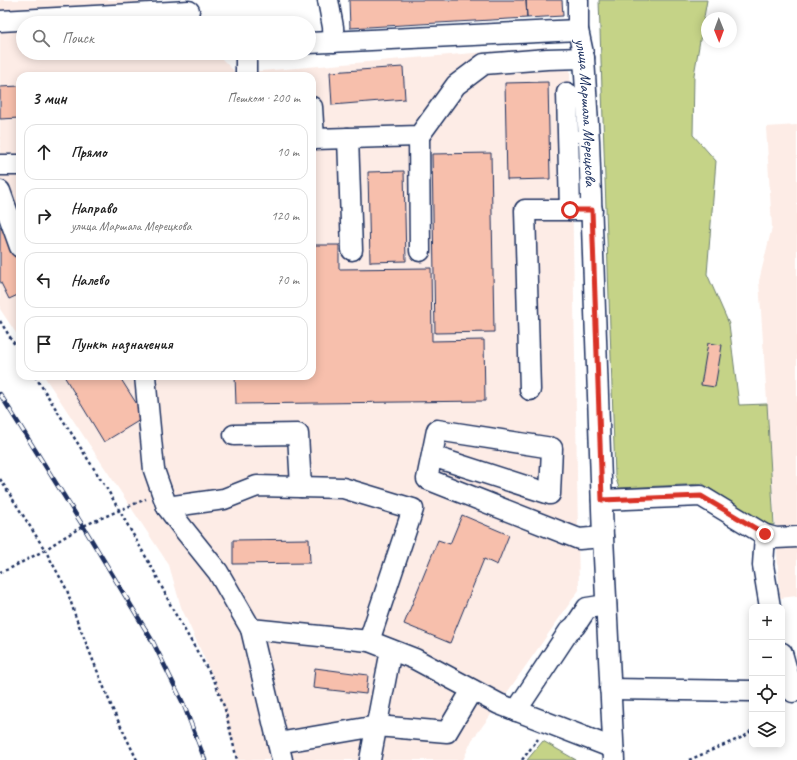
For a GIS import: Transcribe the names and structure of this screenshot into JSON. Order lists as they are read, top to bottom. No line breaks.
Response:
{"streets":{"street":["улица Маршала Мерецкова"]},"north":"bottom","page":{"search":"Поиск","heading":["3 мин","Пешком · 200 m"],"list":[["Прямо","10 m"],["Направо","улица Маршала Мерецкова","120 m"],["Налево","70 m"],"Пункт назначения"],"map_buttons":["+","−"]}}
